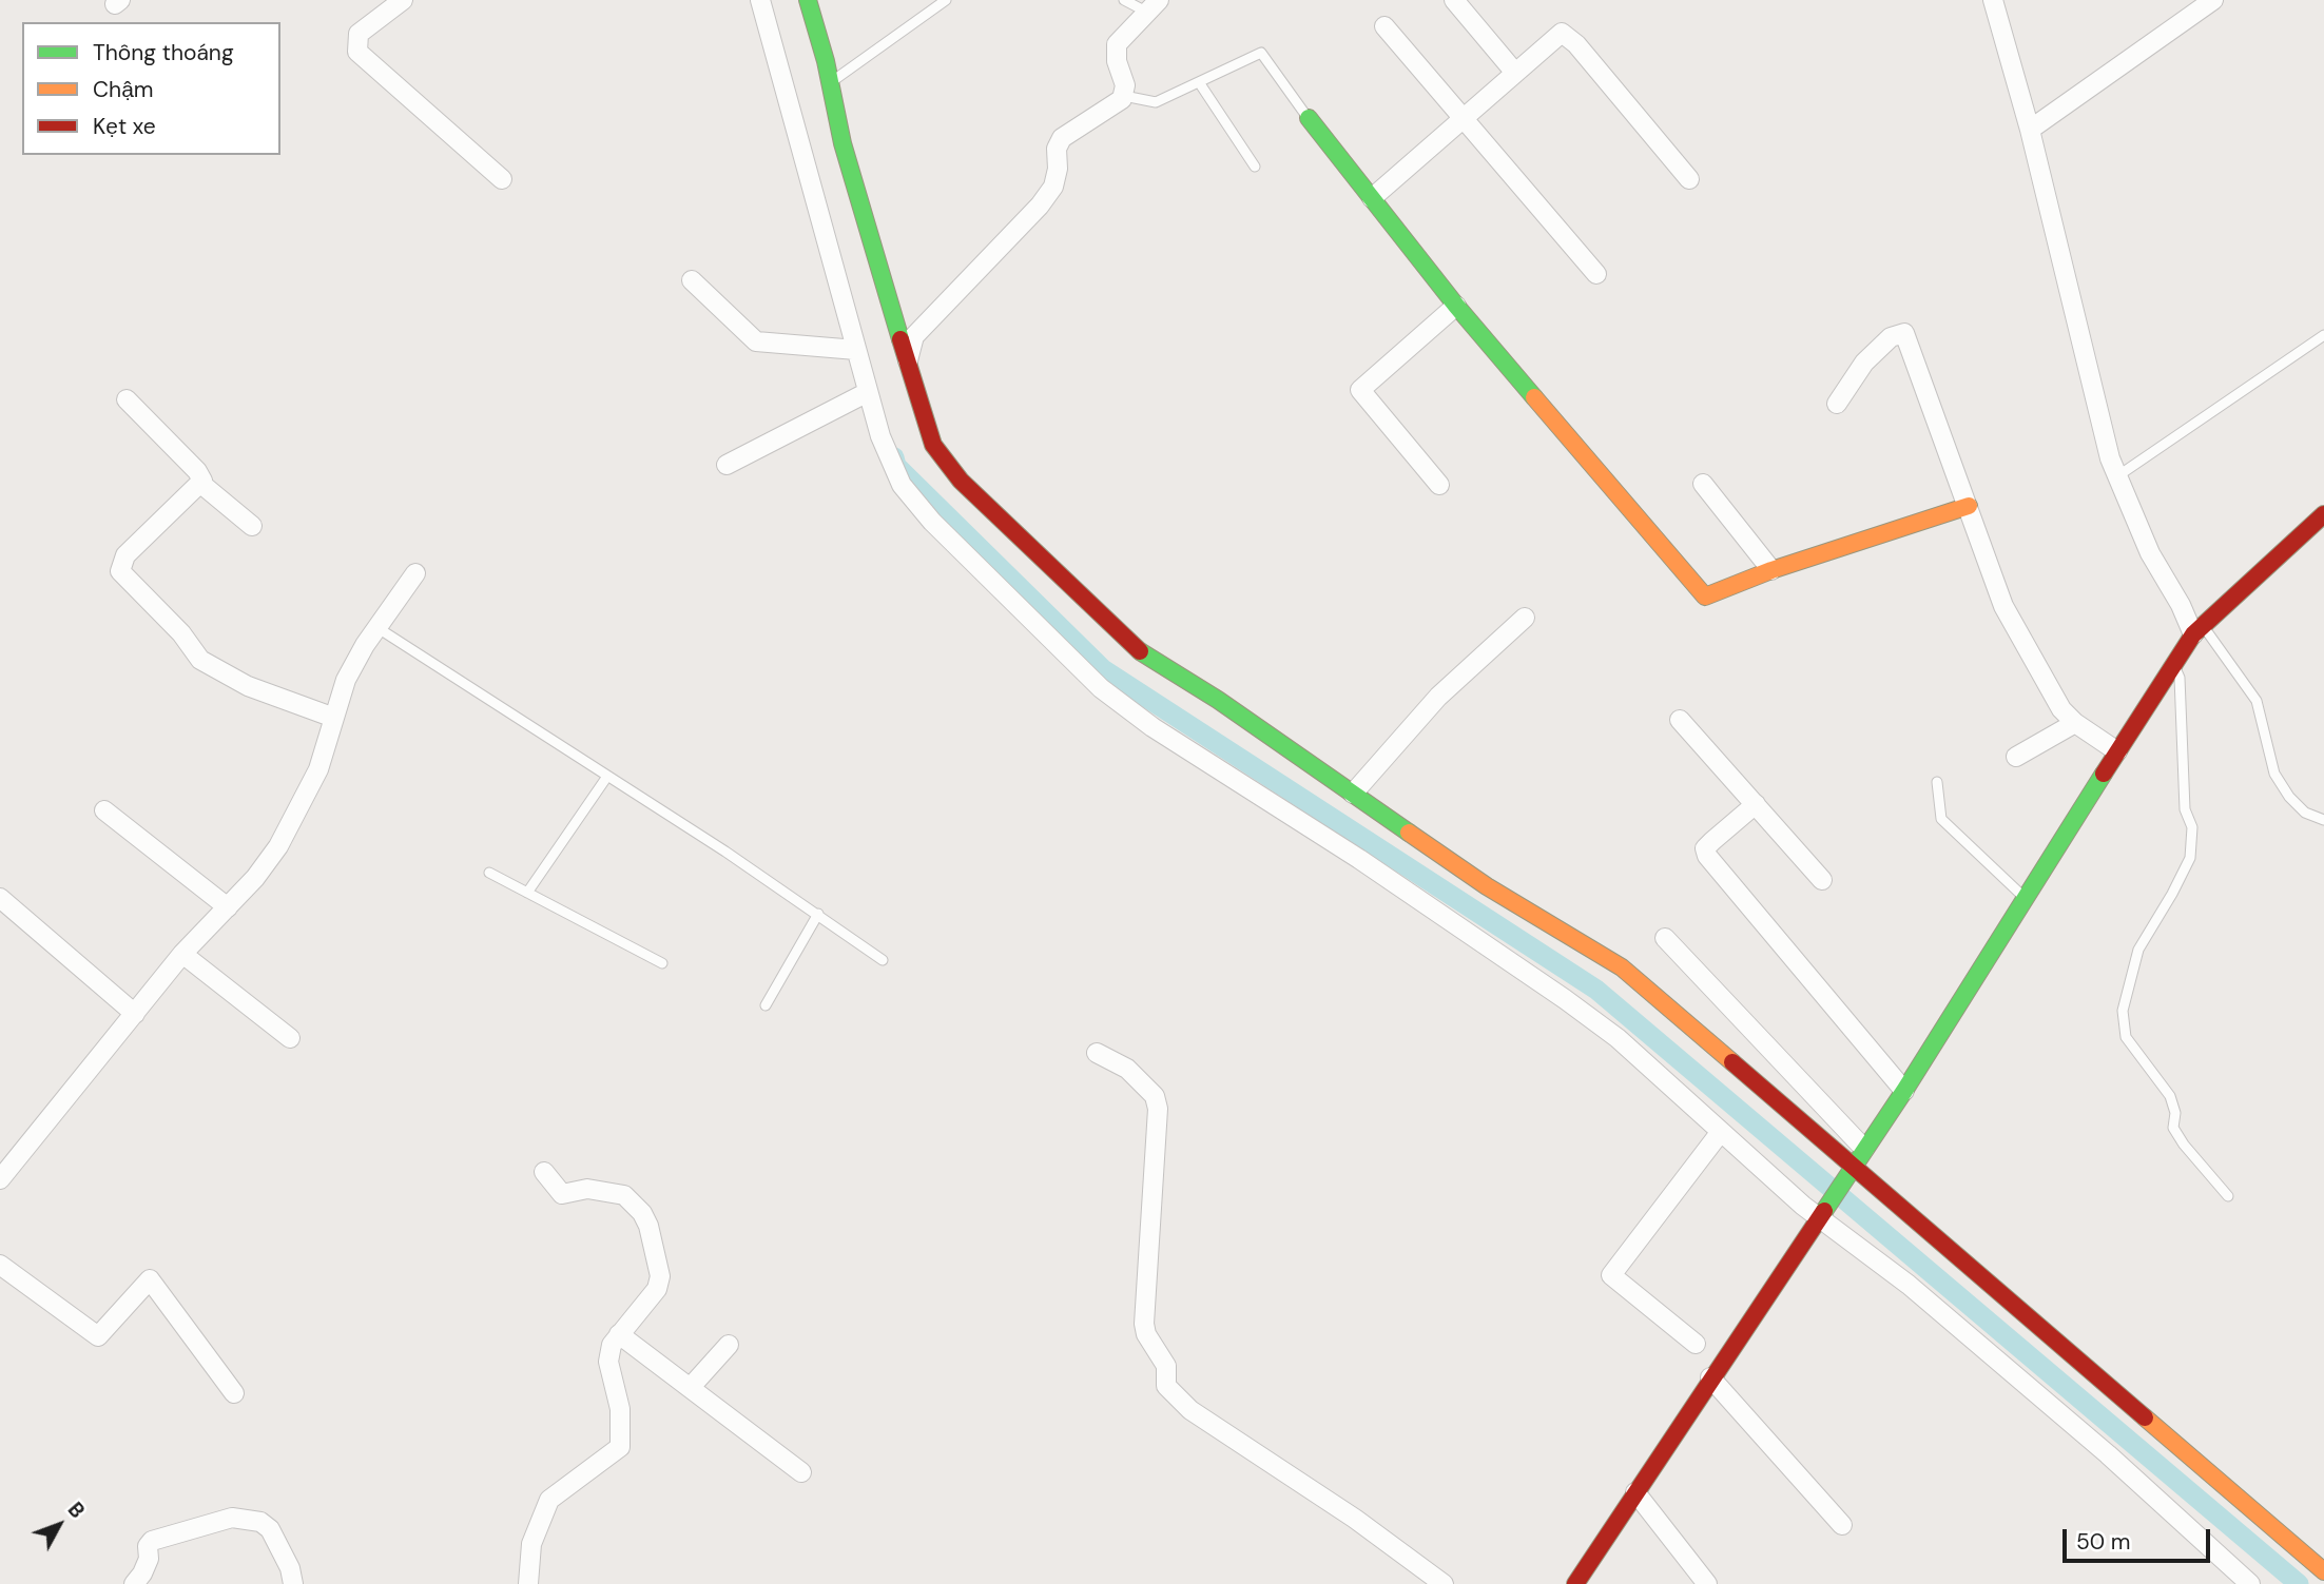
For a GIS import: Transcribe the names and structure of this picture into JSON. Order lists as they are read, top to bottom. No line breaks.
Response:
{"legend":["Thông thoáng","Chậm","Kẹt xe"],"scale_bar":"50 m","north":"top right"}
